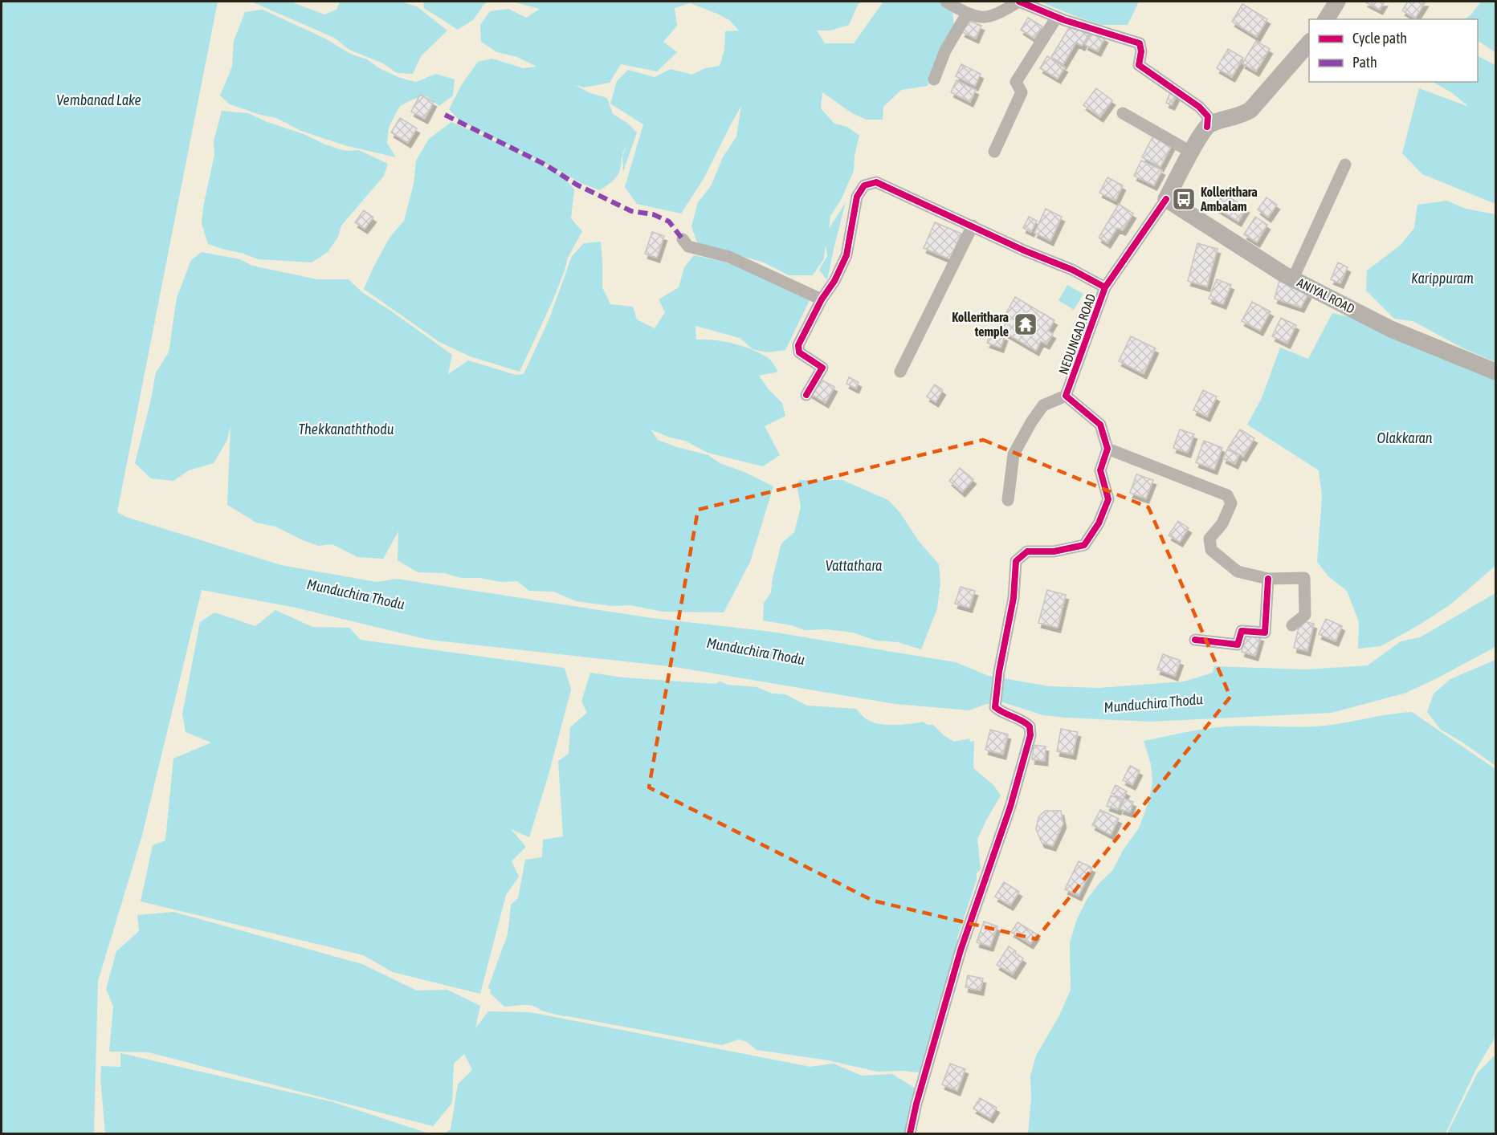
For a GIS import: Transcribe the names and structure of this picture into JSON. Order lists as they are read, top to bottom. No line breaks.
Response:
{"streets":{"main road":["ANIYAL ROAD","NEDUNGAD ROAD"]},"crossings":[["ANIYAL ROAD","NEDUNGAD ROAD"]],"water":["Vembanad Lake","Karippuram","Thekkanaththodu","Olakkaran","Vattathara","Munduchira Thodu"],"places":{"bus stop":["Kollerithara Ambalam"],"temple":["Kollerithara temple"]},"legend":["Cycle path","Path"]}
